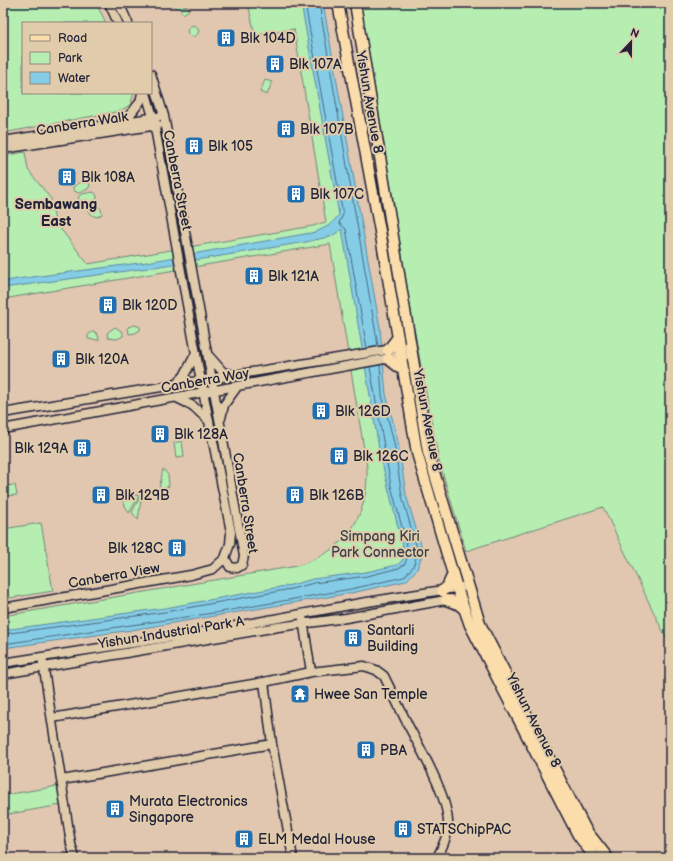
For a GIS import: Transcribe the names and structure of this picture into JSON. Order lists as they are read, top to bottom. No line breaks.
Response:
{"streets":{"main road":["Yishun Avenue 8"],"street":["Canberra Walk","Canberra Street","Canberra Way","Canberra View","Yishun Industrial Park A"]},"crossings":[["Yishun Avenue 8","Canberra Way"],["Yishun Avenue 8","Yishun Industrial Park A"],["Canberra Walk","Canberra Street"],["Canberra Street","Canberra Way"],["Canberra Street","Canberra View"]],"districts":["Sembawang East"],"parks":["Simpang Kiri Park Connector"],"places":{"building":["Blk 104D","Blk 107A","Blk 107B","Blk 105","Blk 108A","Blk 107C","Blk 121A","Blk 120D","Blk 120A","Blk 126D","Blk 128A","Blk 129A","Blk 126C","Blk 129B","Blk 126B","Blk 128C","Santarli Building","PBA","Murata Electronics Singapore","STATSChipPAC","ELM Medal House"],"temple":["Hwee San Temple"]},"legend":["Road","Park","Water"],"north":"top"}
